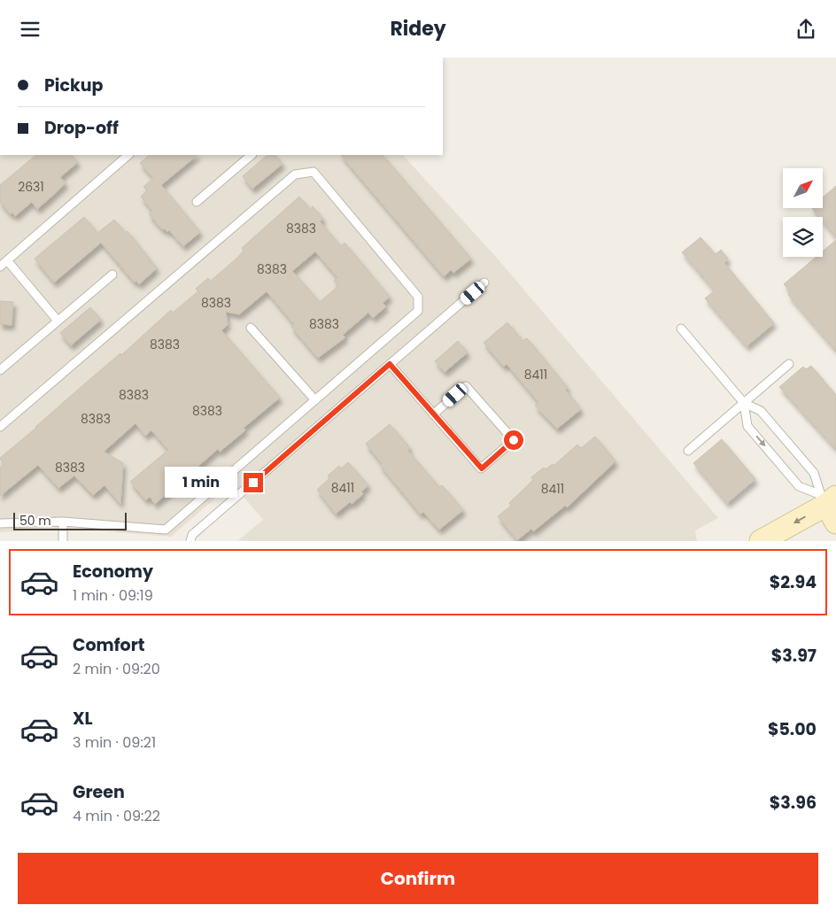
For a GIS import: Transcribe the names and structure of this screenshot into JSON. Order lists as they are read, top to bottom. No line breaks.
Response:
{"house_numbers":["2631","8383","8383","8383","8383","8383","8411","8383","8383","8383","8383","8411","8411"],"scale_bar":"50 m","north":"top right","page":{"header":"Ridey","banner":["Pickup","Drop-off"],"bubble":"1 min","scale":"50 m","list":[{"name":"Economy","note":"1 min · 09:19","value":"$2.94"},{"name":"Comfort","note":"2 min · 09:20","value":"$3.97"},{"name":"XL","note":"3 min · 09:21","value":"$5.00"},{"name":"Green","note":"4 min · 09:22","value":"$3.96"}],"buttons":"Confirm"}}
